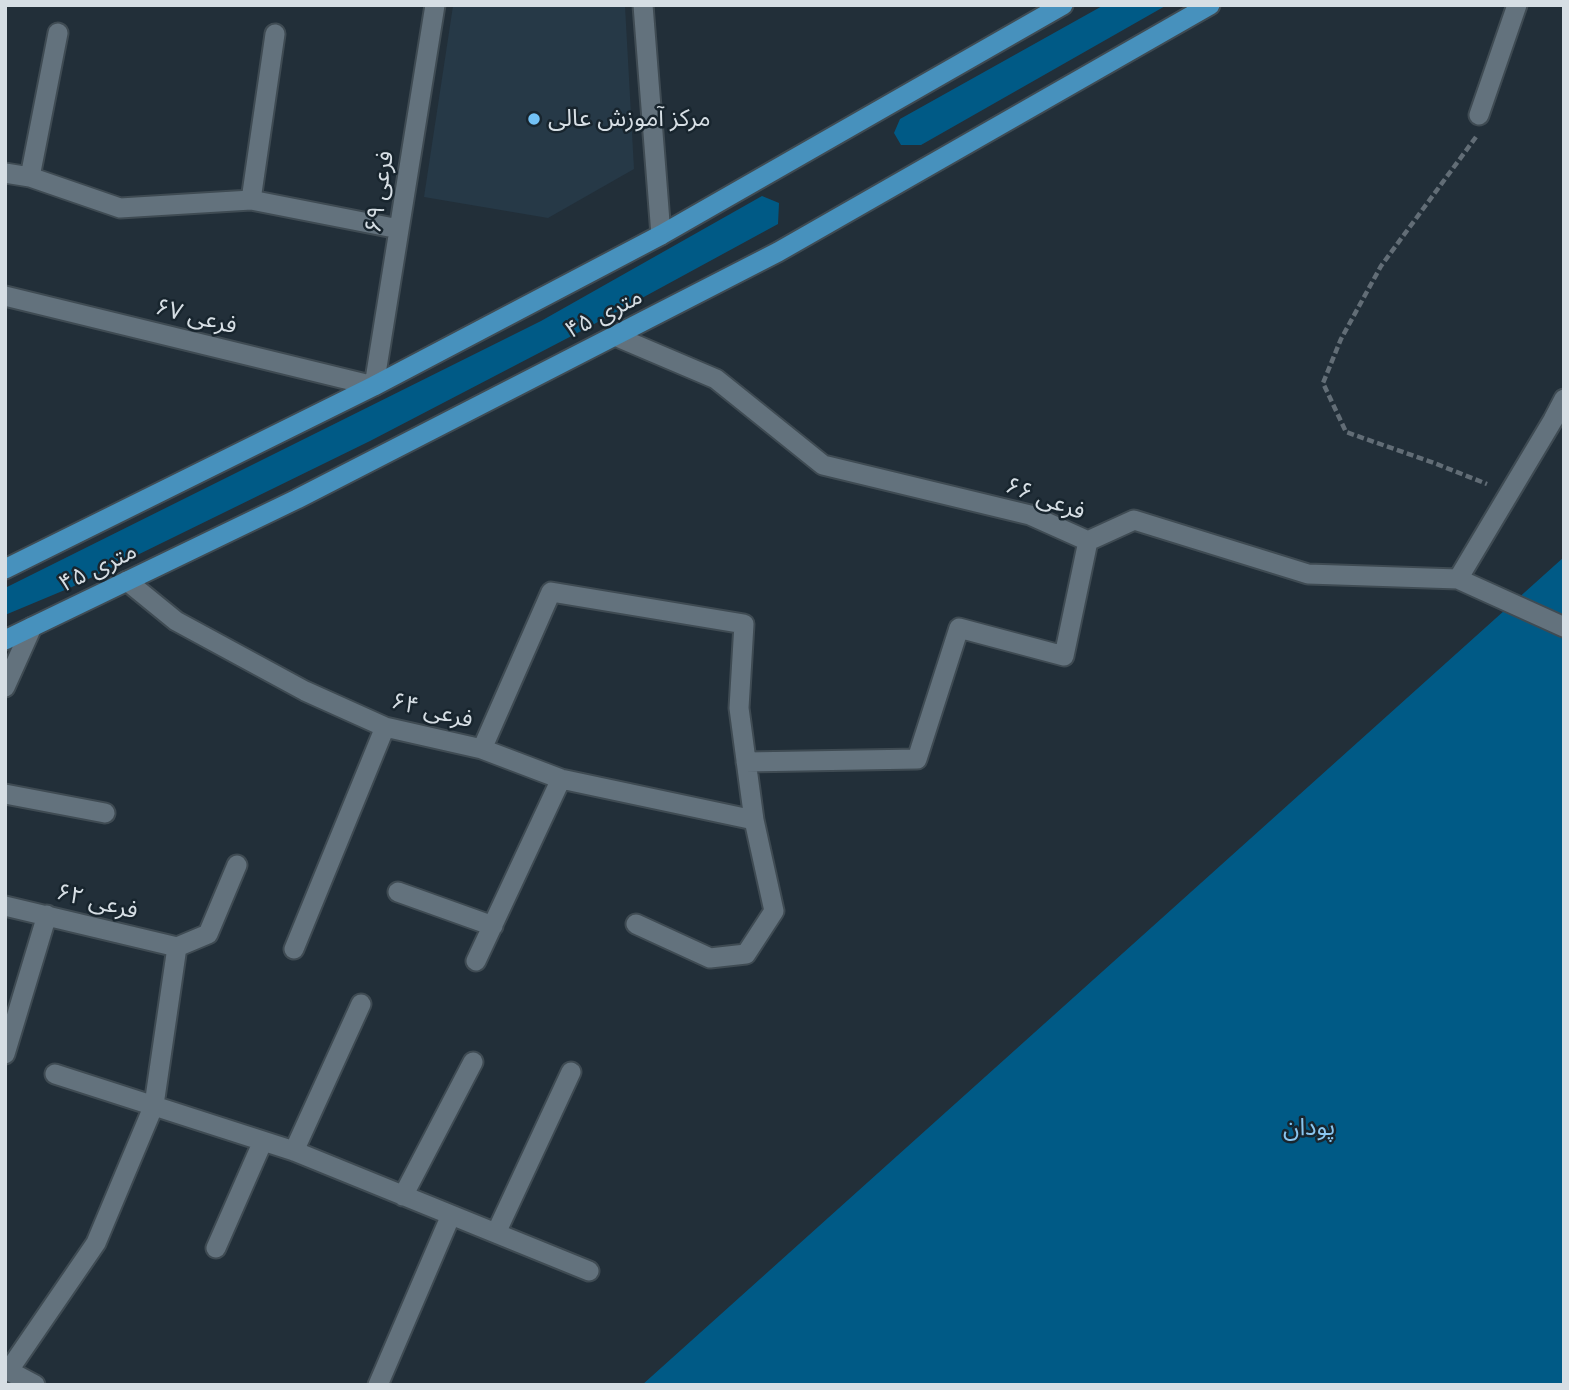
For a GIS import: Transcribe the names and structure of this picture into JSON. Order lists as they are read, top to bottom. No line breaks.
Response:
{"streets":{"main road":["۴۵ متری"],"street":["فرعی ۶۹","فرعی ۶۷","فرعی ۶۶","فرعی ۶۴","فرعی ۶۲"]},"crossings":[["فرعی ۶۹","۴۵ متری"],["فرعی ۶۹","فرعی ۶۷"],["۴۵ متری","فرعی ۶۷"],["۴۵ متری","فرعی ۶۶"],["۴۵ متری","فرعی ۶۴"]],"parks":["پودان"],"places":["مرکز آموزش عالی"]}
